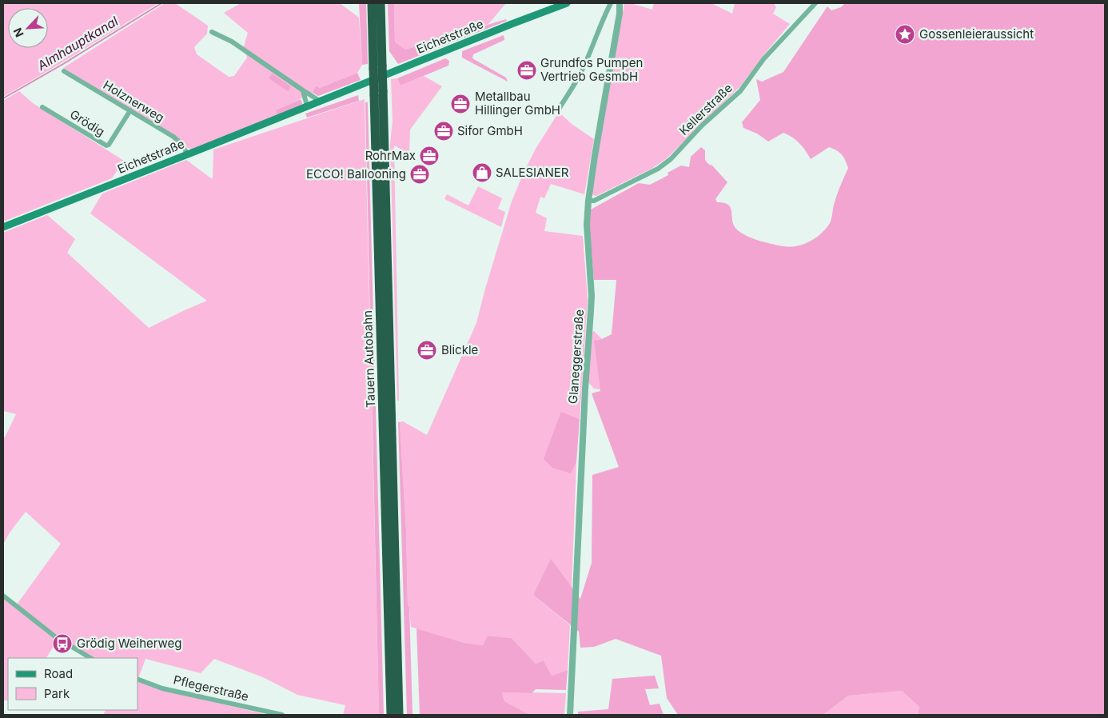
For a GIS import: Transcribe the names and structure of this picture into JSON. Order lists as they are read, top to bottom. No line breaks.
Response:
{"streets":{"highway":["Tauern Autobahn"],"main road":["Eichetstraße"],"street":["Holznerweg","Kellerstraße","Grödig","Glaneggerstraße","Pflegerstraße"]},"crossings":[["Eichetstraße","Holznerweg"],["Holznerweg","Grödig"],["Kellerstraße","Glaneggerstraße"]],"water":["Almhauptkanal"],"places":{"place":["Gossenleieraussicht"],"office":["Grundfos Pumpen Vertrieb GesmbH","Metallbau Hillinger GmbH","Sifor GmbH","RohrMax","ECCO! Ballooning","Blickle"],"shop":["SALESIANER"],"bus stop":["Grödig Weiherweg"]},"legend":["Road","Park"],"north":"bottom left"}
